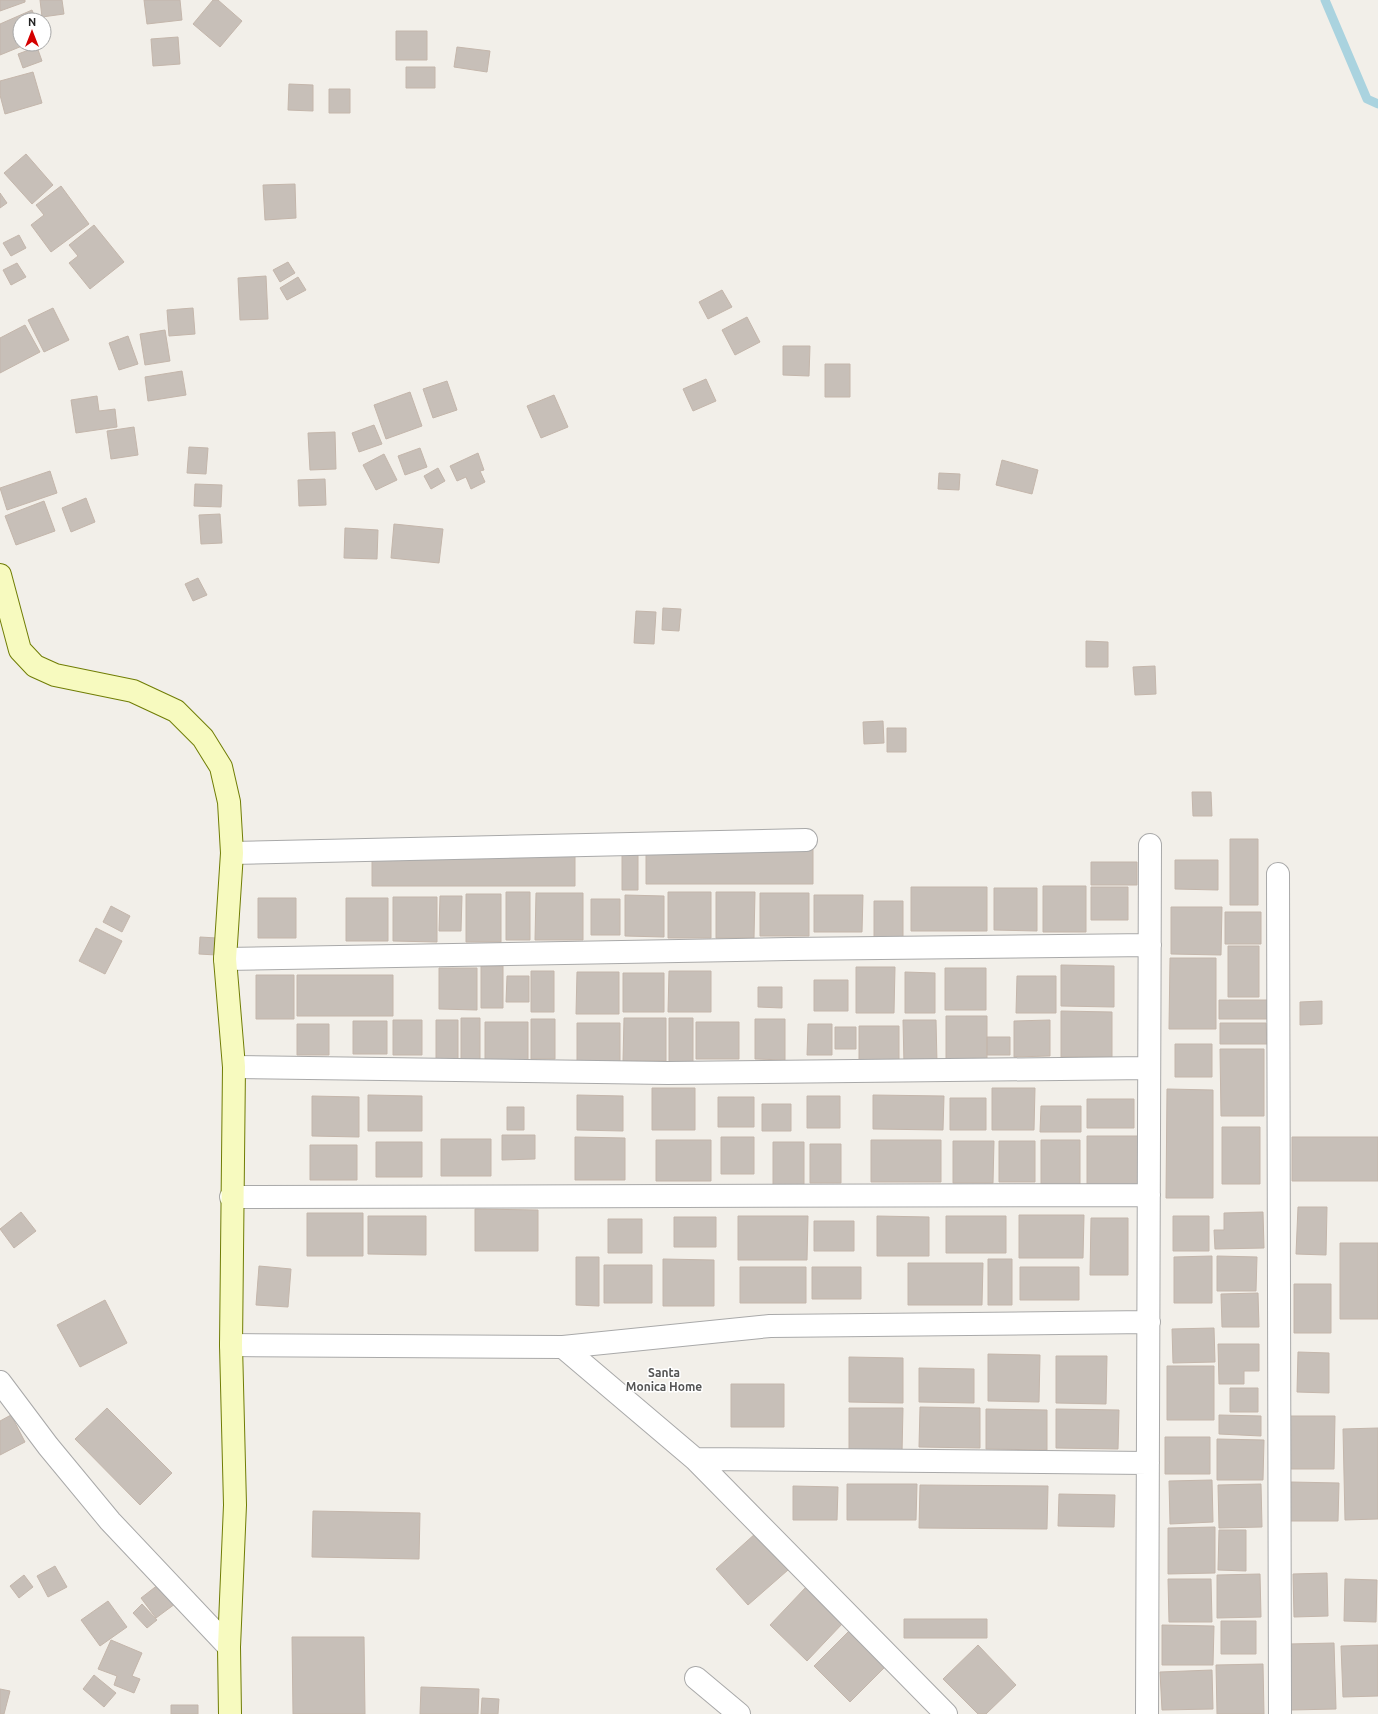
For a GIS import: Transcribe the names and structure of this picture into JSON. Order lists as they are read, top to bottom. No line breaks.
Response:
{"districts":["Santa Monica Home"],"north":"top"}
